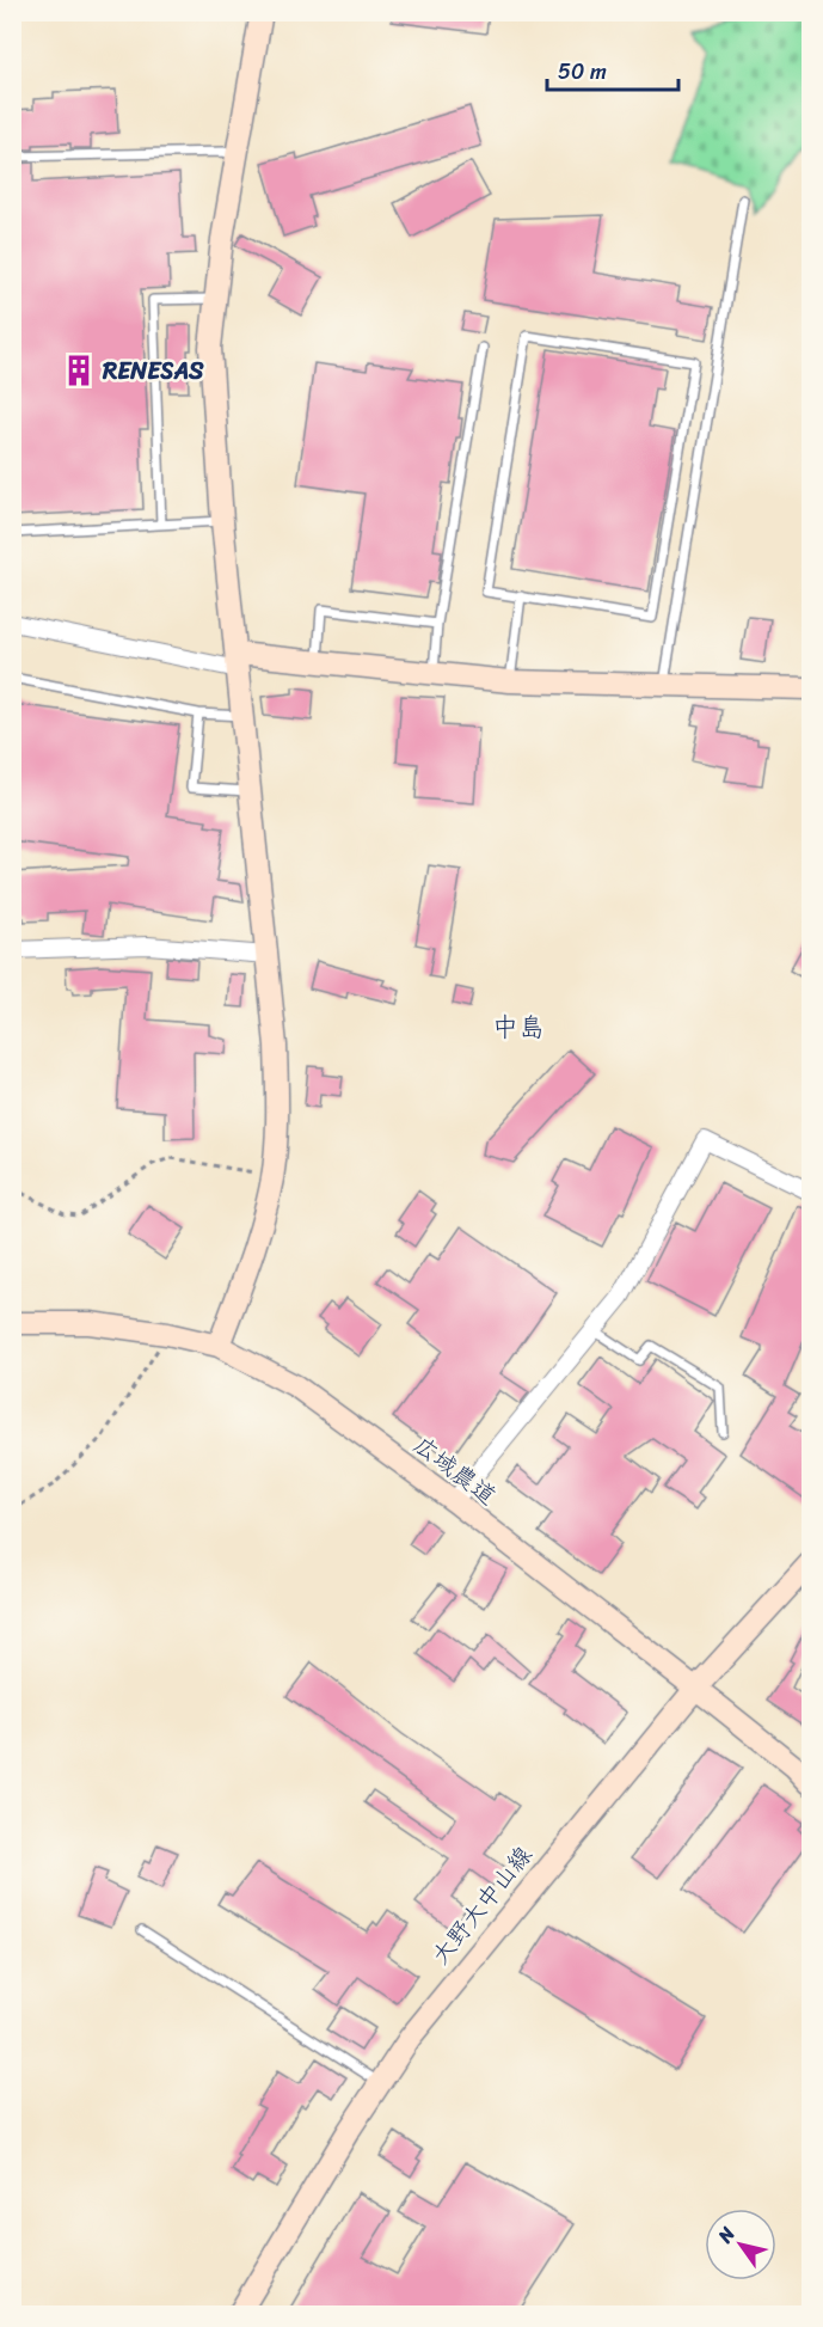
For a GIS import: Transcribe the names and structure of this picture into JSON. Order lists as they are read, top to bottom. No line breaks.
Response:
{"streets":{"street":["広域農道","大野大中山線"]},"crossings":[["広域農道","大野大中山線"]],"districts":["中島"],"places":{"building":["RENESAS"]},"scale_bar":"50 m","north":"top left"}
